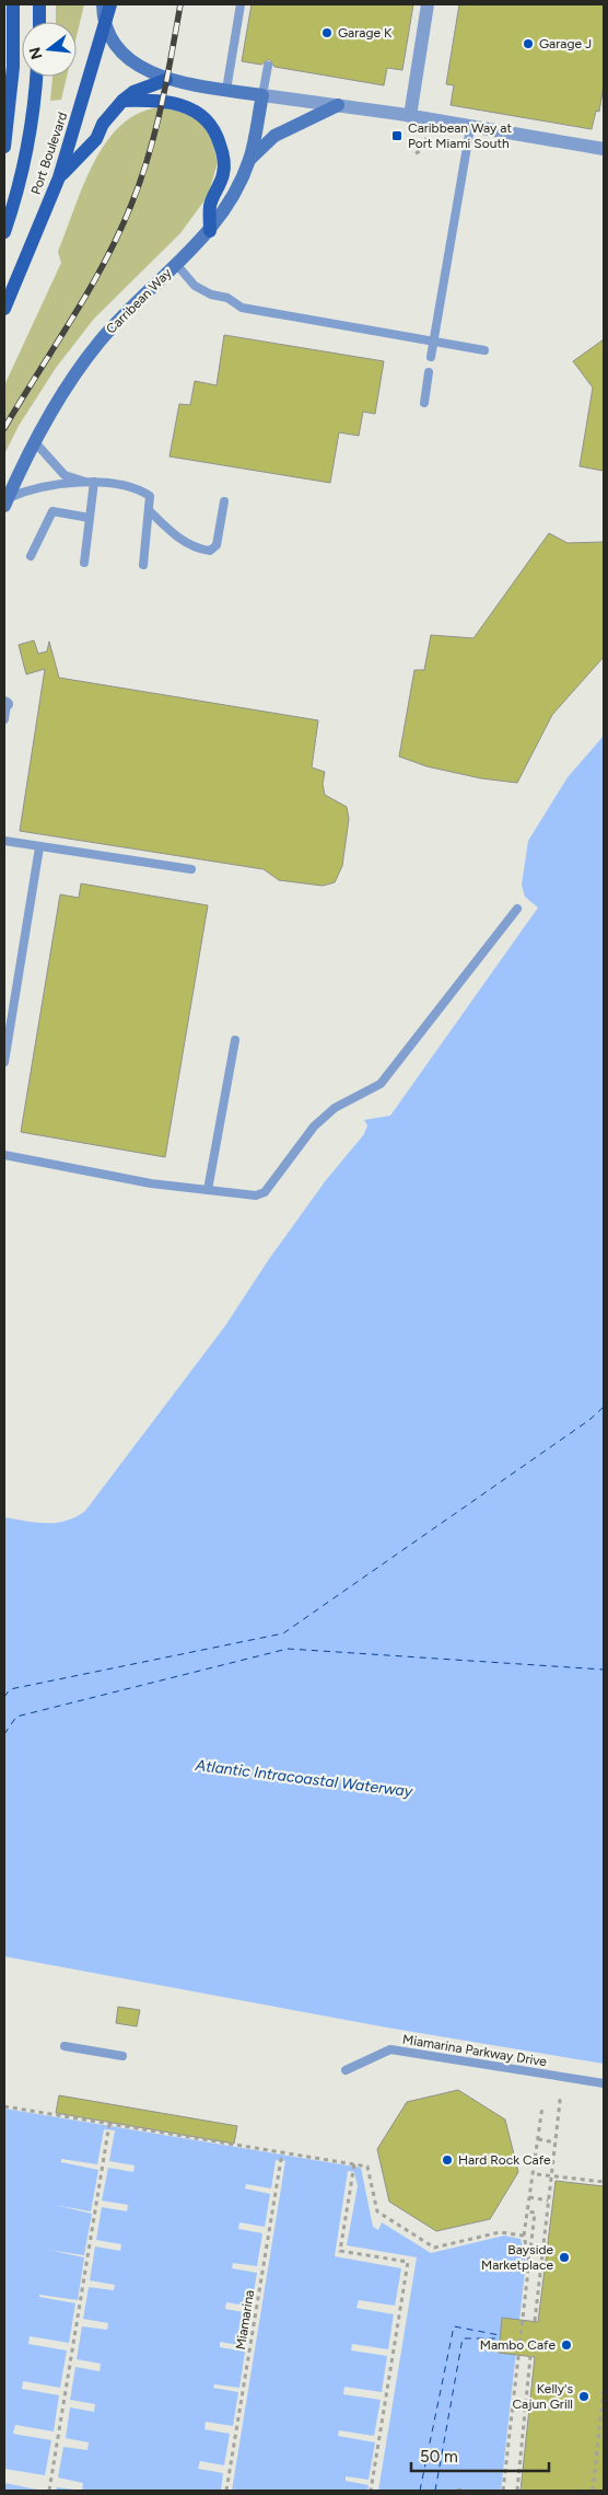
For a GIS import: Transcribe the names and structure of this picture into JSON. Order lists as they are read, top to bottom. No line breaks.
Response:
{"streets":{"main road":["Port Boulevard"],"street":["Carribean Way"],"lane":["Miamarina Parkway Drive"],"path":["Miamarina"]},"water":["Atlantic Intracoastal Waterway"],"places":{"other":["Garage K","Garage J","Hard Rock Cafe","Bayside Marketplace","Mambo Cafe","Kelly's Cajun Grill"],"transit":["Caribbean Way at Port Miami South"]},"scale_bar":"50 m","north":"left"}
